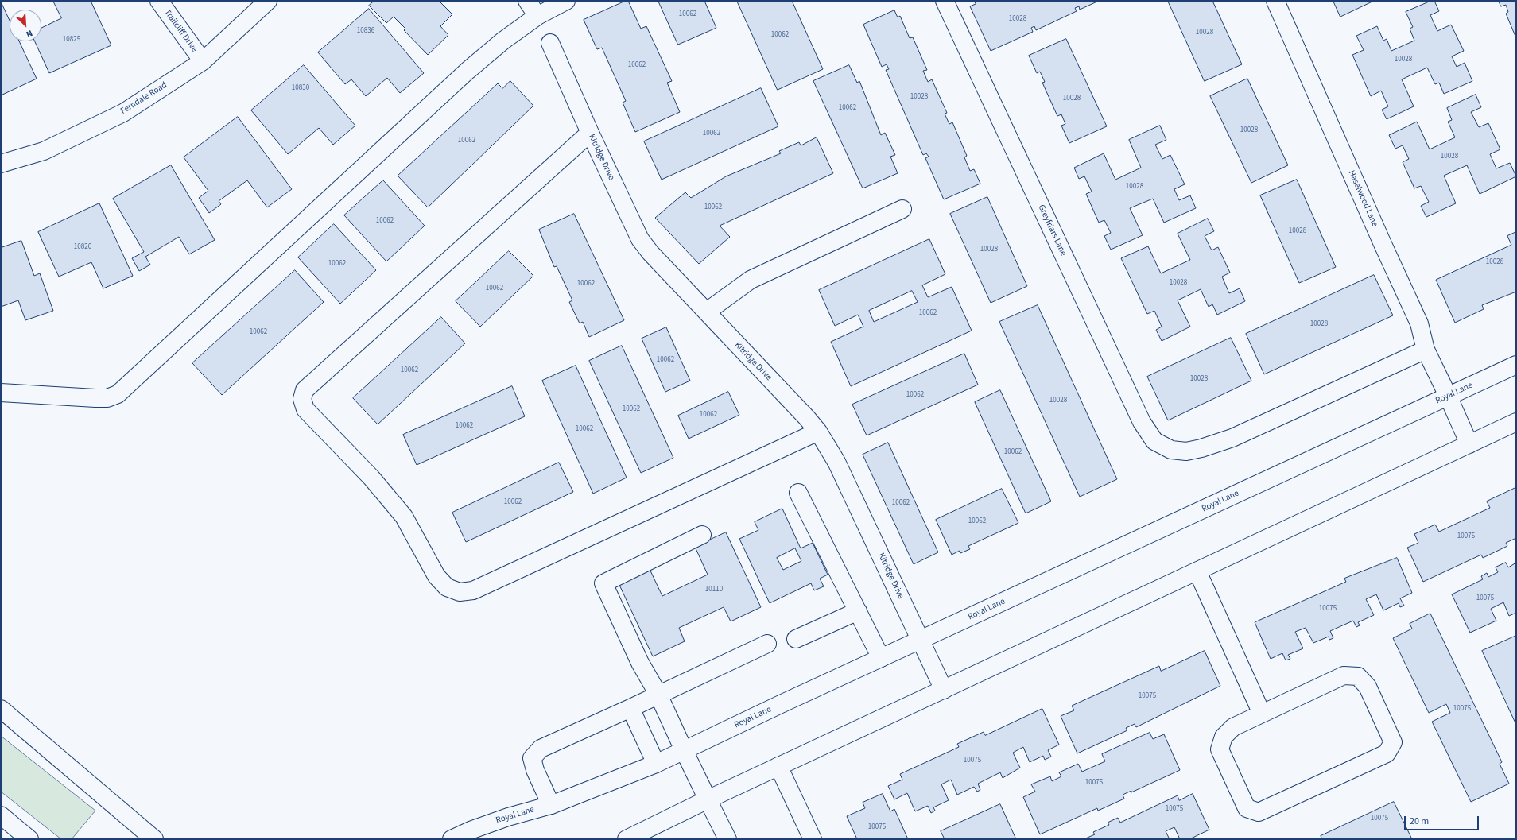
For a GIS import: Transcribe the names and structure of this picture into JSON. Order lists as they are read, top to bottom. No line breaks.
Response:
{"streets":{"main road":["Trailcliff Drive","Ferndale Road","Kitridge Drive","Haselwood Lane","Greyfriars Lane","Royal Lane"]},"crossings":[["Trailcliff Drive","Ferndale Road"],["Kitridge Drive","Royal Lane"],["Haselwood Lane","Greyfriars Lane"],["Haselwood Lane","Royal Lane"]],"house_numbers":["10062","10028","10836","10028","10062","10825","10028","10062","10830","10028","10028","10062","10028","10062","10062","10028","10028","10062","10062","10028","10820","10028","10028","10062","10028","10062","10062","10062","10028","10062","10062","10062","10028","10062","10028","10062","10062","10062","10062","10062","10062","10062","10062","10075","10110","10075","10075","10075","10075","10075","10075","10075","10075","10075"],"scale_bar":"20 m","north":"bottom right"}
